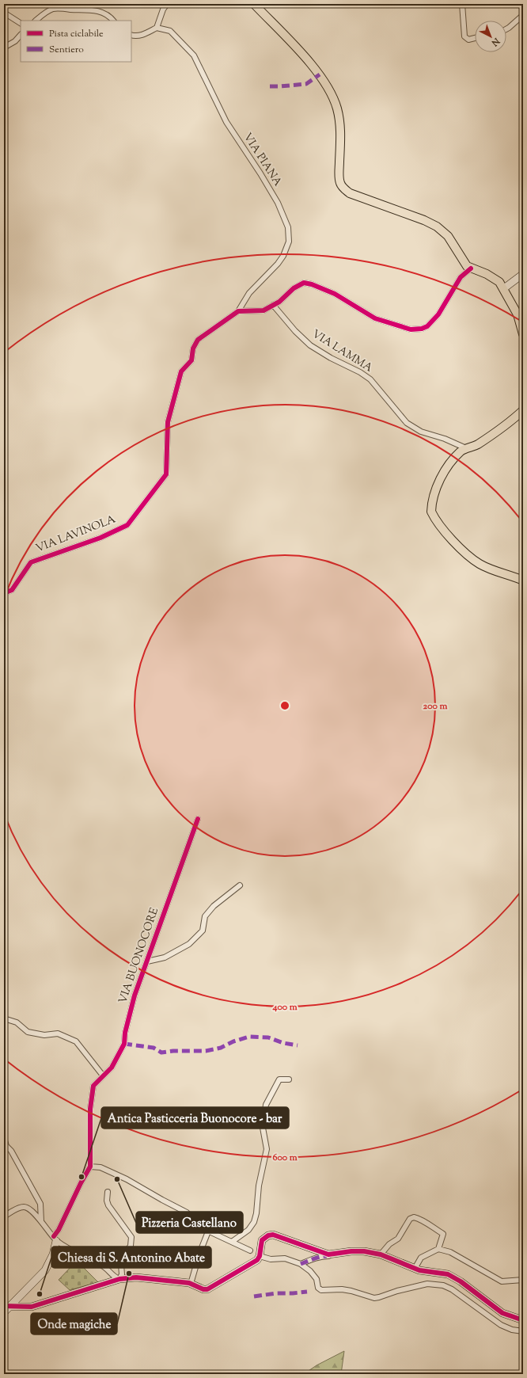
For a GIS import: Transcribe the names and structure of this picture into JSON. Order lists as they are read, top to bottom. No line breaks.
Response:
{"streets":{"street":["VIA PIANA","VIA LAMMA","VIA LAVINOLA","VIA BUONOCORE"]},"crossings":[["VIA PIANA","VIA LAVINOLA"]],"places":["Antica Pasticceria Buonocore - bar","Pizzeria Castellano","Onde magiche","Chiesa di S. Antonino Abate"],"legend":["Pista ciclabile","Sentiero"],"north":"bottom right","rings":["200 m","400 m","600 m"]}
